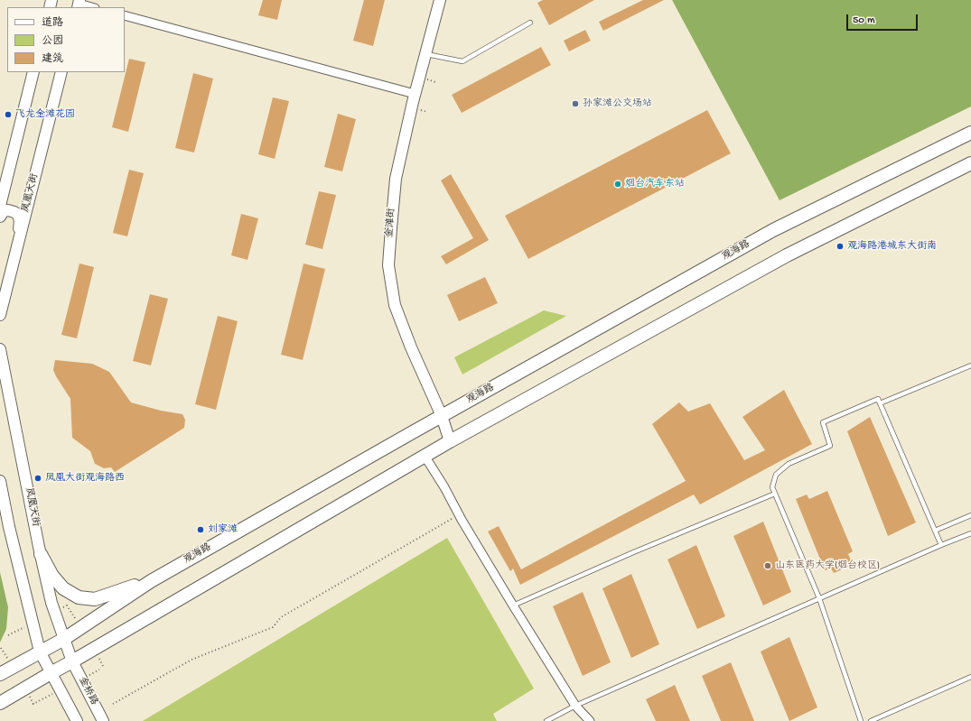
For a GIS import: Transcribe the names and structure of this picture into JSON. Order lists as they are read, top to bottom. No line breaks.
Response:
{"streets":{"main road":["凤凰大街","金滩街","观海路","金桥路"]},"crossings":[["凤凰大街","观海路"],["凤凰大街","金桥路"],["金滩街","观海路"]],"places":["孙家滩公交场站","飞龙金滩花园","烟台汽车东站","观海路港城东大街南","凤凰大街观海路西","刘家滩","山东医药大学(烟台校区)"],"legend":["道路","公园","建筑"],"scale_bar":"50 m"}
